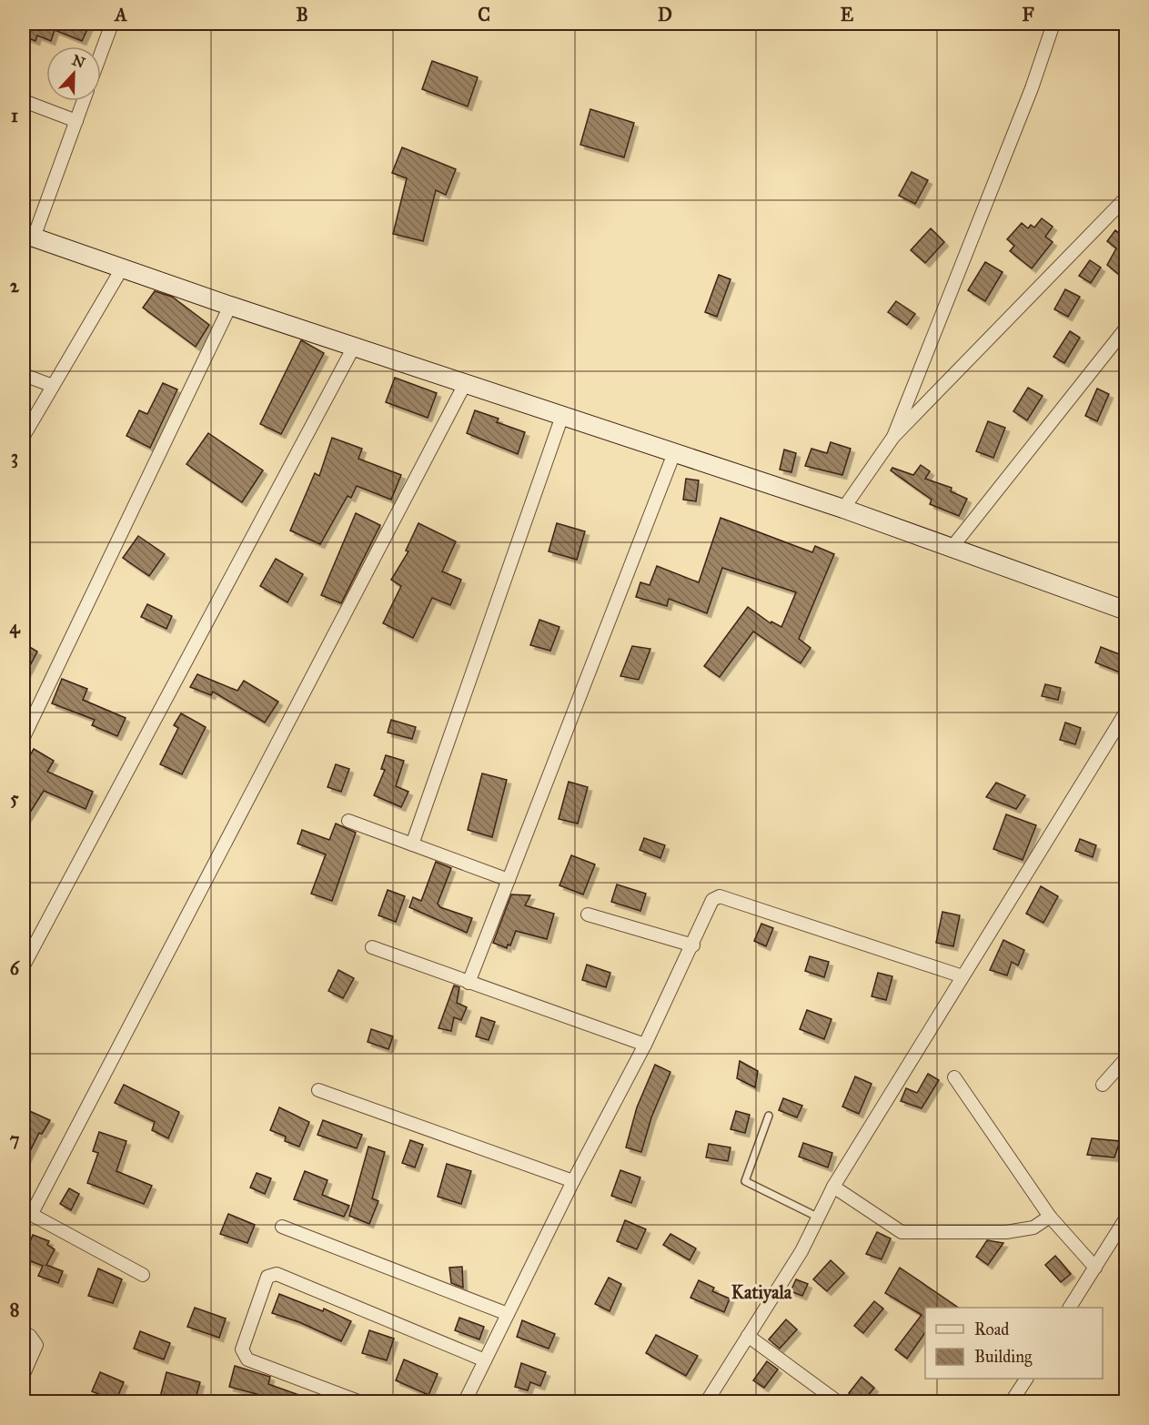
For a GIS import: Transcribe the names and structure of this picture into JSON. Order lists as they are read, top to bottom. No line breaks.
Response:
{"districts":["Katiyala"],"legend":["Road","Building"],"north":"top","grid":{"columns":["A","B","C","D","E","F"],"rows":["1","2","3","4","5","6","7","8"]}}
